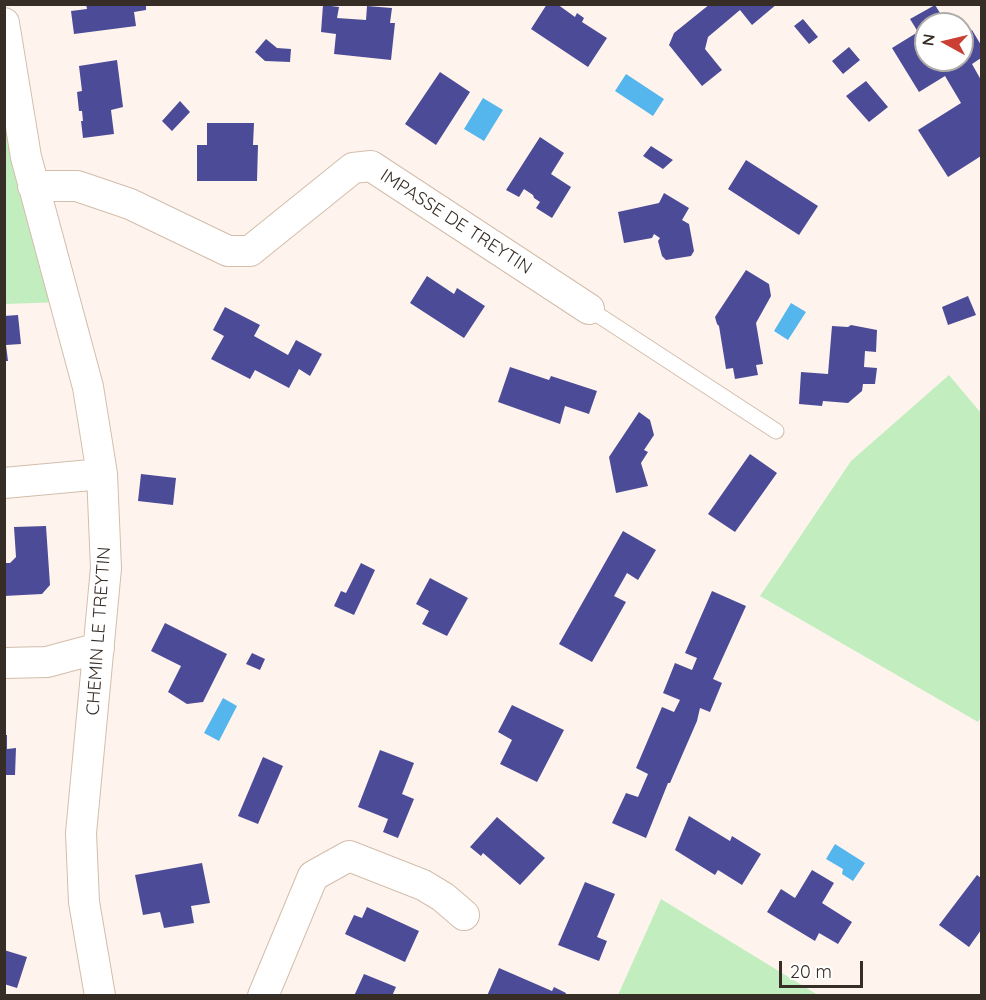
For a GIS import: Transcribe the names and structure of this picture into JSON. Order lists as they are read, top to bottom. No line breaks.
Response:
{"streets":{"street":["IMPASSE DE TREYTIN","CHEMIN LE TREYTIN"]},"crossings":[["IMPASSE DE TREYTIN","CHEMIN LE TREYTIN"]],"scale_bar":"20 m","north":"left"}
